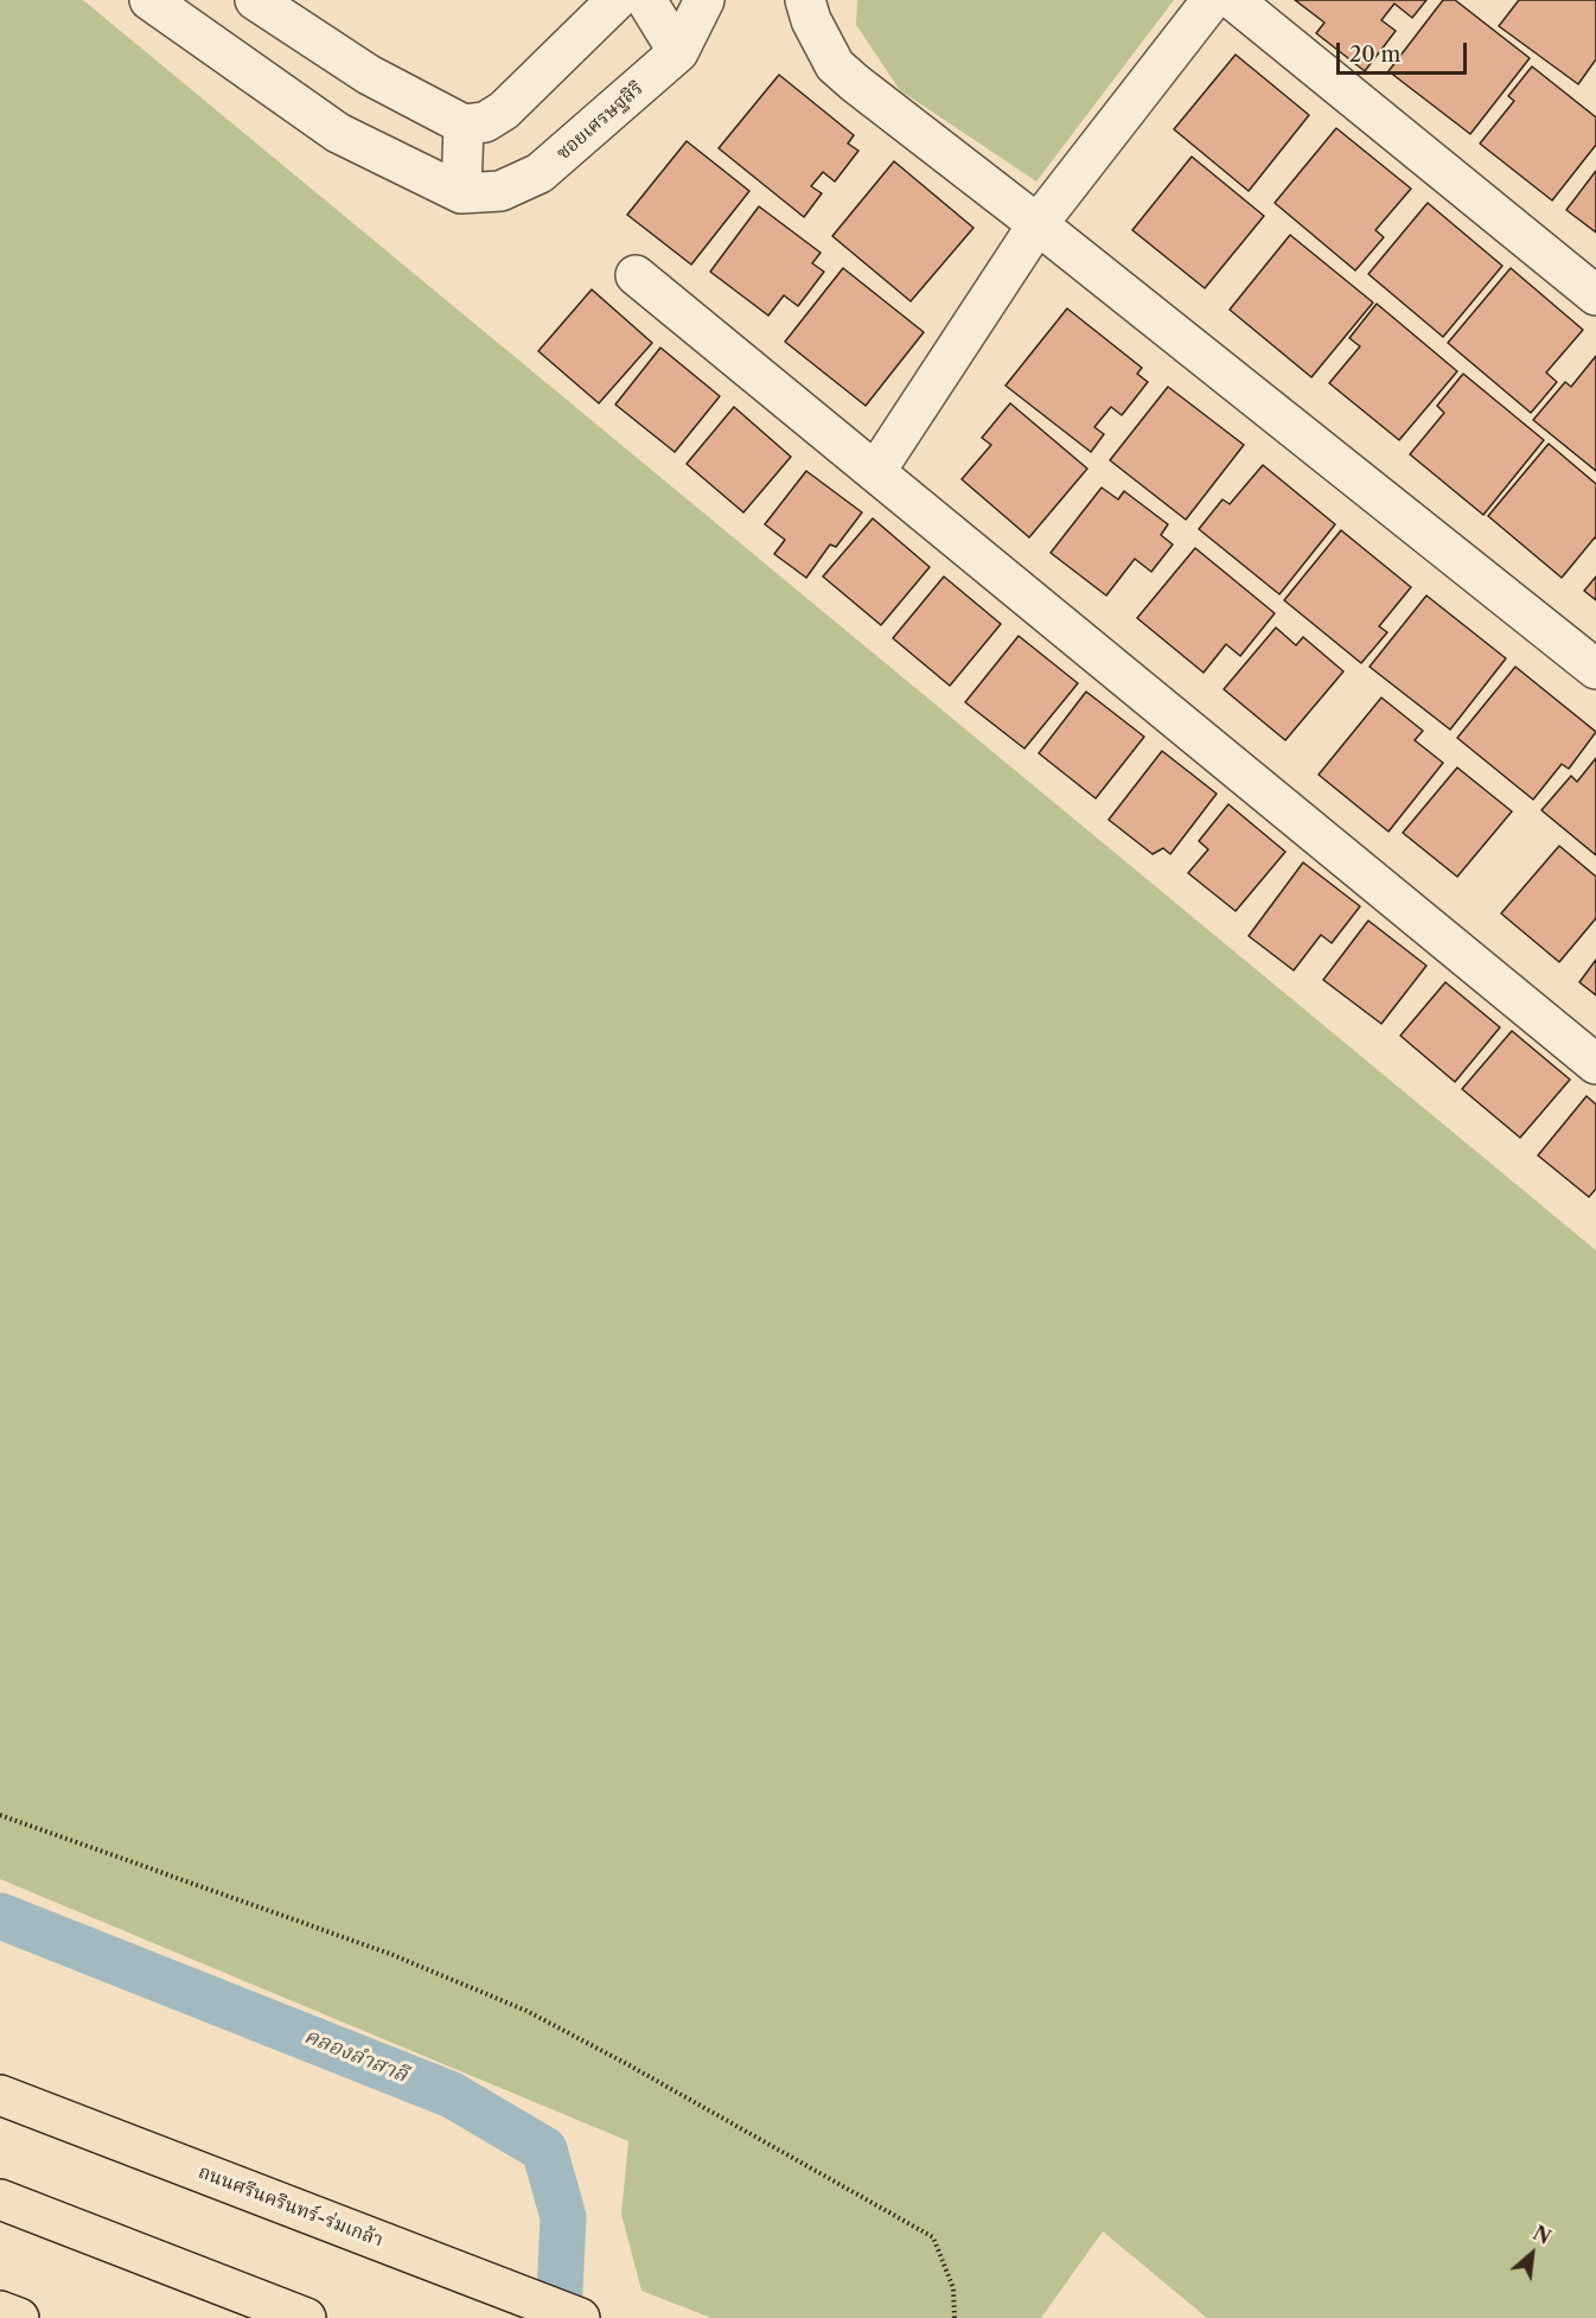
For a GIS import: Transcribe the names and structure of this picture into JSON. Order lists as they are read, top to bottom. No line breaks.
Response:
{"streets":{"main road":["ถนนศรีนครินทร์-ร่มเกล้า"],"street":["ซอยเศรษฐสิริ"]},"water":["คลองลำสาลี"],"scale_bar":"20 m","north":"top right"}
